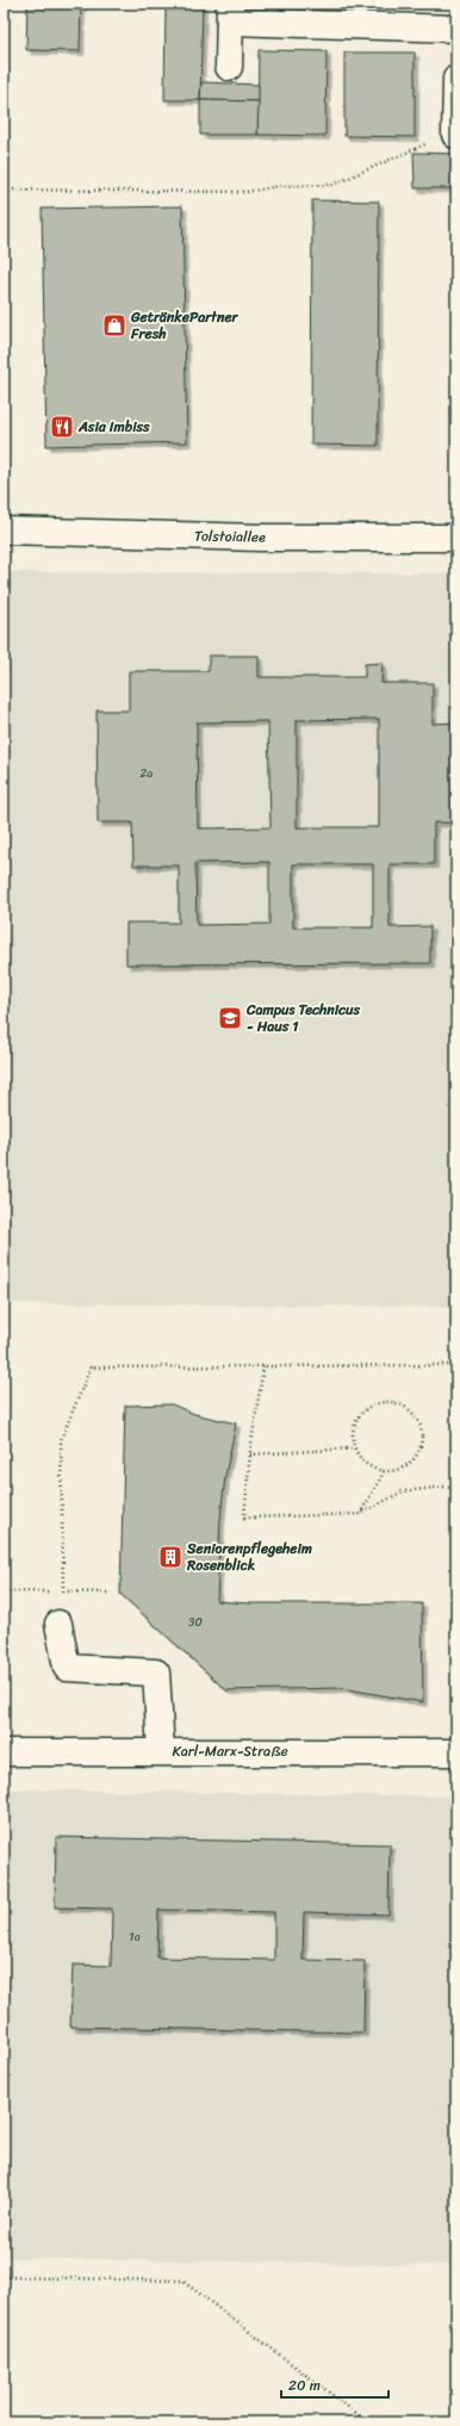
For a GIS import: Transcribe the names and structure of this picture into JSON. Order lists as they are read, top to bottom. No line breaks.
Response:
{"streets":{"street":["Tolstoiallee","Karl-Marx-Straße"]},"places":{"shop":["GetränkePartner Fresh"],"restaurant":["Asia Imbiss"],"school or university":["Campus Technicus - Haus 1"],"building":["Seniorenpflegeheim Rosenblick"]},"house_numbers":["2a","30","1a"],"scale_bar":"20 m"}
